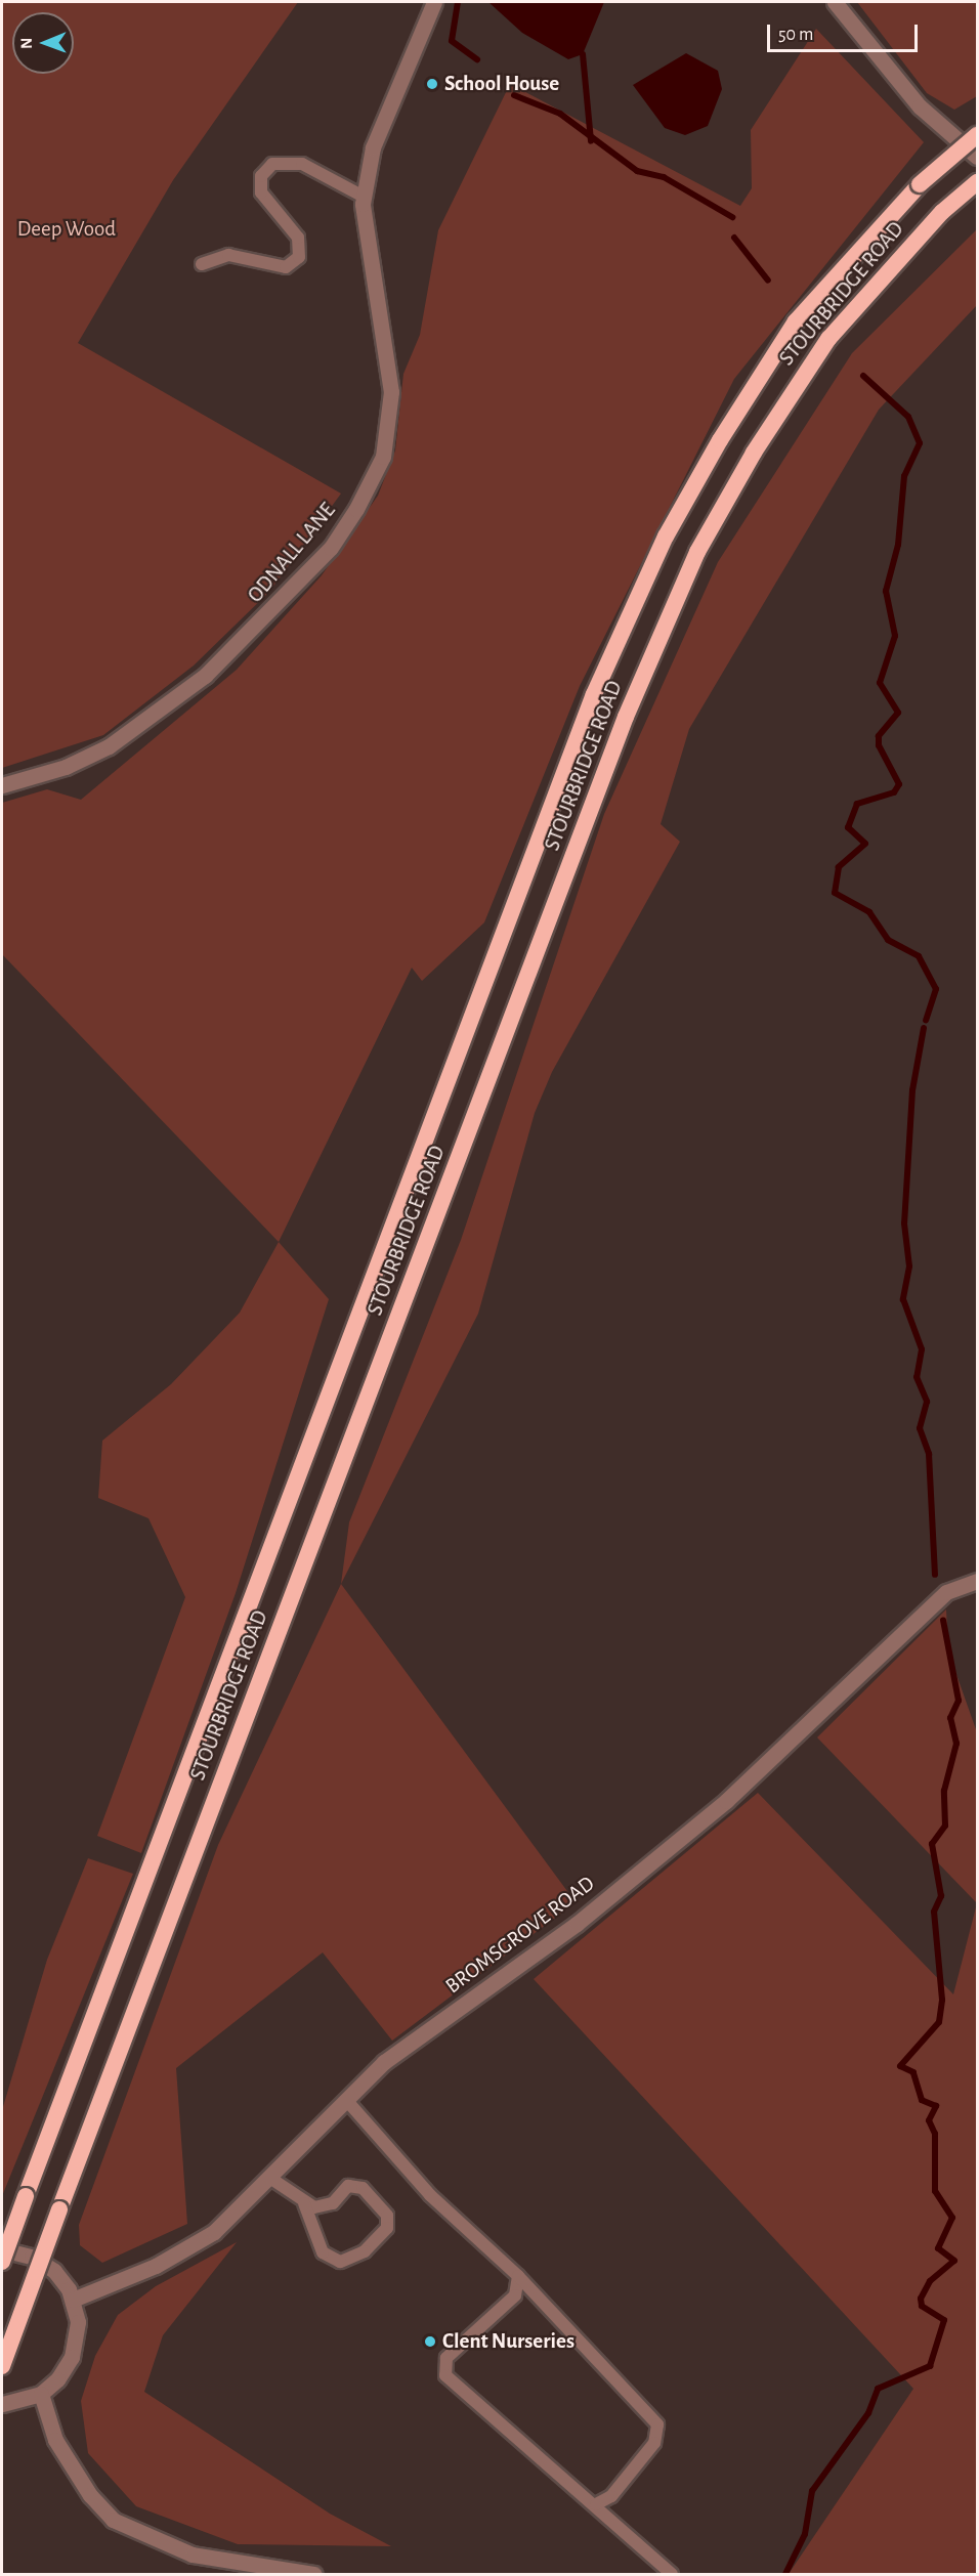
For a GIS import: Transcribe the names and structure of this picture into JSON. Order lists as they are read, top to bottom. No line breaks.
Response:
{"streets":{"highway":["STOURBRIDGE ROAD"],"street":["ODNALL LANE","BROMSGROVE ROAD"]},"parks":["Deep Wood"],"places":["School House","Clent Nurseries"],"scale_bar":"50 m","north":"left"}
